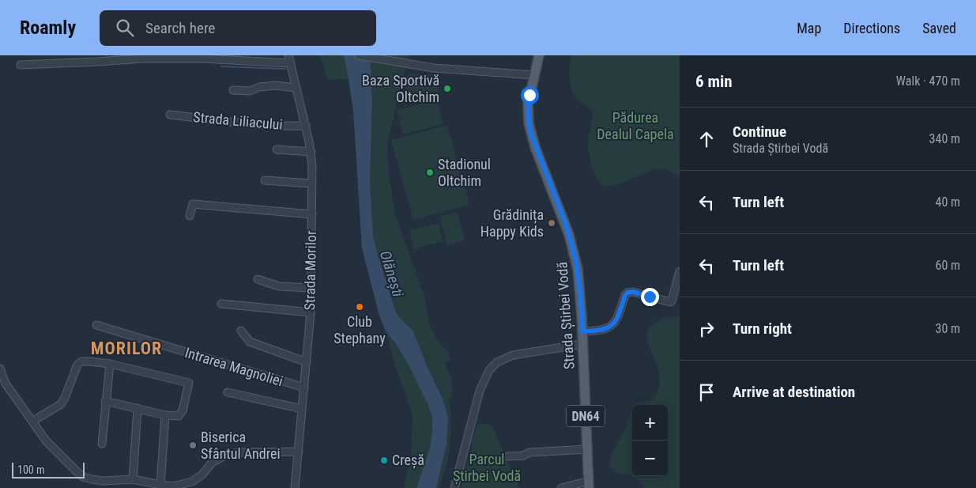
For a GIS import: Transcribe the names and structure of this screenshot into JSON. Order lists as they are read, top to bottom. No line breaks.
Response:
{"streets":{"main road":["Strada Știrbei Vodă","DN64"],"street":["Strada Liliacului","Strada Morilor","Intrarea Magnoliei"]},"crossings":[["Strada Liliacului","Strada Morilor"],["Strada Morilor","Intrarea Magnoliei"]],"districts":["MORILOR"],"water":["Olănești"],"parks":["Pădurea Dealul Capela","Parcul Știrbei Vodă"],"places":["Baza Sportivă Oltchim","Stadionul Oltchim","Grădinița Happy Kids","Club Stephany","Biserica Sfântul Andrei","Creșă"],"scale_bar":"100 m","page":{"header":"Roamly","search":"Search here","nav":["Map","Directions","Saved"],"heading":["6 min","Walk · 470 m"],"list":[["Continue","Strada Știrbei Vodă","340 m"],["Turn left","40 m"],["Turn left","60 m"],["Turn right","30 m"],"Arrive at destination"],"map_buttons":["+","−"],"scale":"100 m"}}
